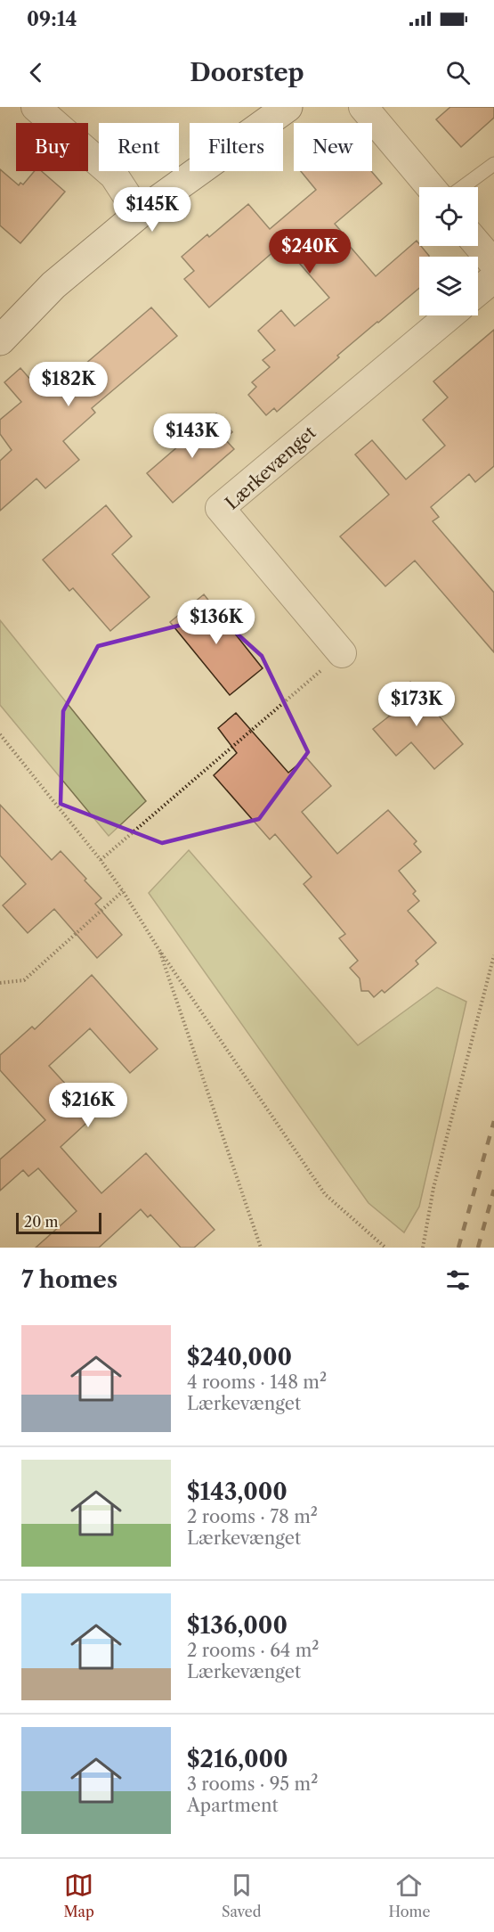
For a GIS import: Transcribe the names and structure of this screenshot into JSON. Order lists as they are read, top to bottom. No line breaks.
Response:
{"streets":{"street":["Lærkevænget"]},"scale_bar":"20 m","page":{"status":"09:14","header":"Doorstep","chip":["Buy","Rent","Filters","New"],"price":["$145K","$240K","$182K","$143K","$136K","$173K","$216K"],"scale":"20 m","heading":"7 homes","list":[{"name":"$240,000","note":"4 rooms · 148 m² · Lærkevænget"},{"name":"$143,000","note":"2 rooms · 78 m² · Lærkevænget"},{"name":"$136,000","note":"2 rooms · 64 m² · Lærkevænget"},{"name":"$216,000","note":"3 rooms · 95 m² · Apartment"}],"tabs":["Map","Saved","Home"]}}
